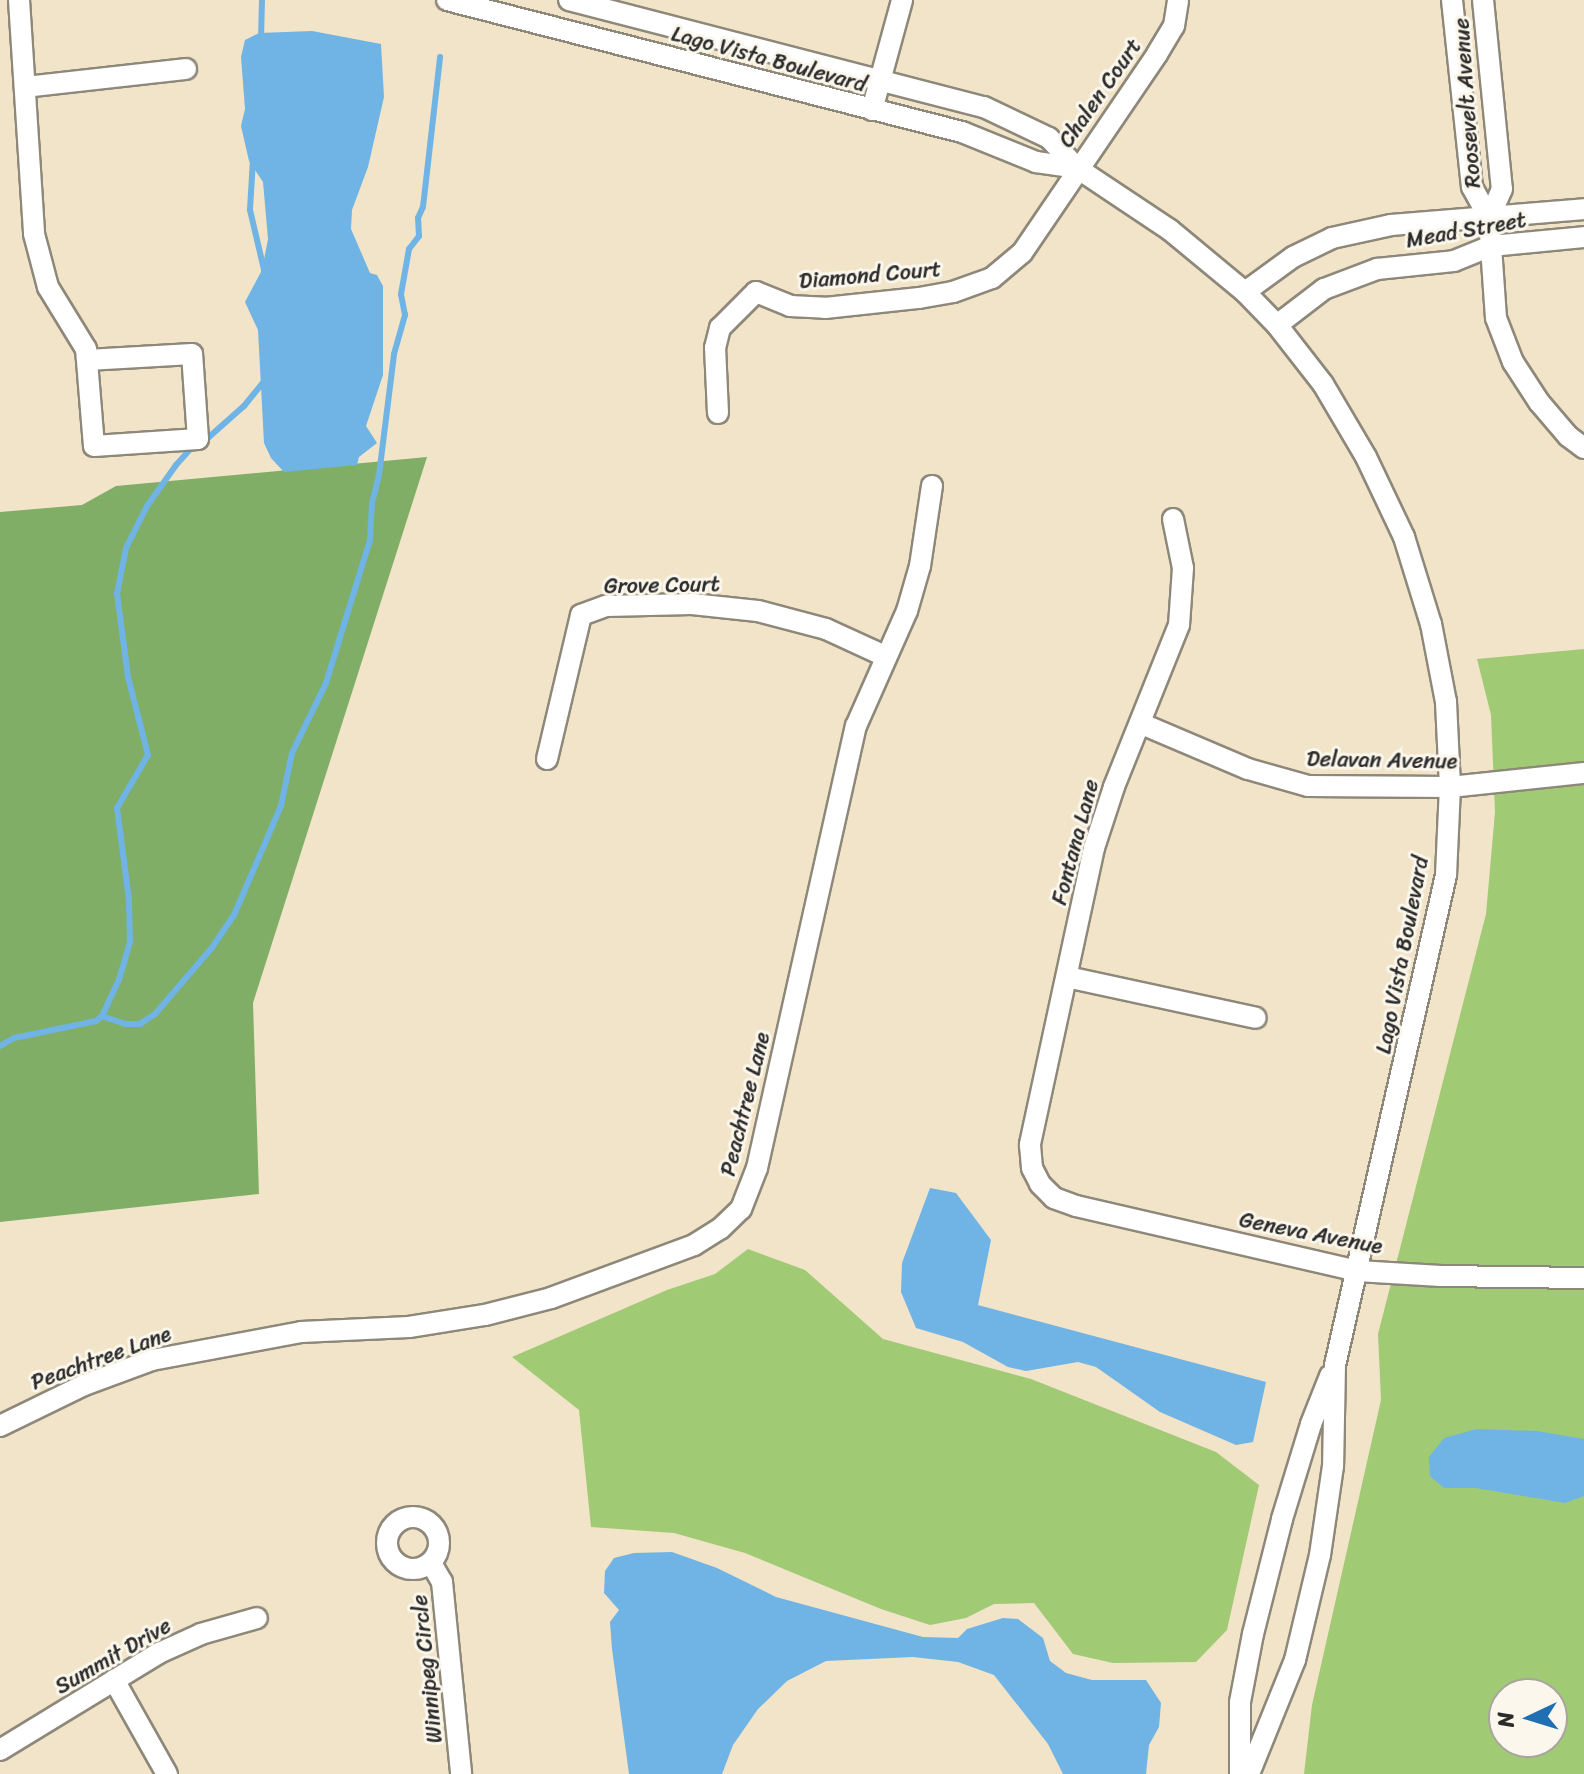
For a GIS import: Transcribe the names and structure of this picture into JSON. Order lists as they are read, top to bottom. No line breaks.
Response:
{"streets":{"street":["Lago Vista Boulevard","Chalen Court","Roosevelt Avenue","Mead Street","Diamond Court","Grove Court","Delavan Avenue","Fontana Lane","Peachtree Lane","Geneva Avenue","Summit Drive","Winnipeg Circle"]},"crossings":[["Lago Vista Boulevard","Chalen Court"],["Lago Vista Boulevard","Mead Street"],["Lago Vista Boulevard","Diamond Court"],["Lago Vista Boulevard","Delavan Avenue"],["Lago Vista Boulevard","Geneva Avenue"],["Chalen Court","Diamond Court"],["Roosevelt Avenue","Mead Street"],["Grove Court","Peachtree Lane"],["Delavan Avenue","Fontana Lane"],["Fontana Lane","Geneva Avenue"]],"north":"left"}
